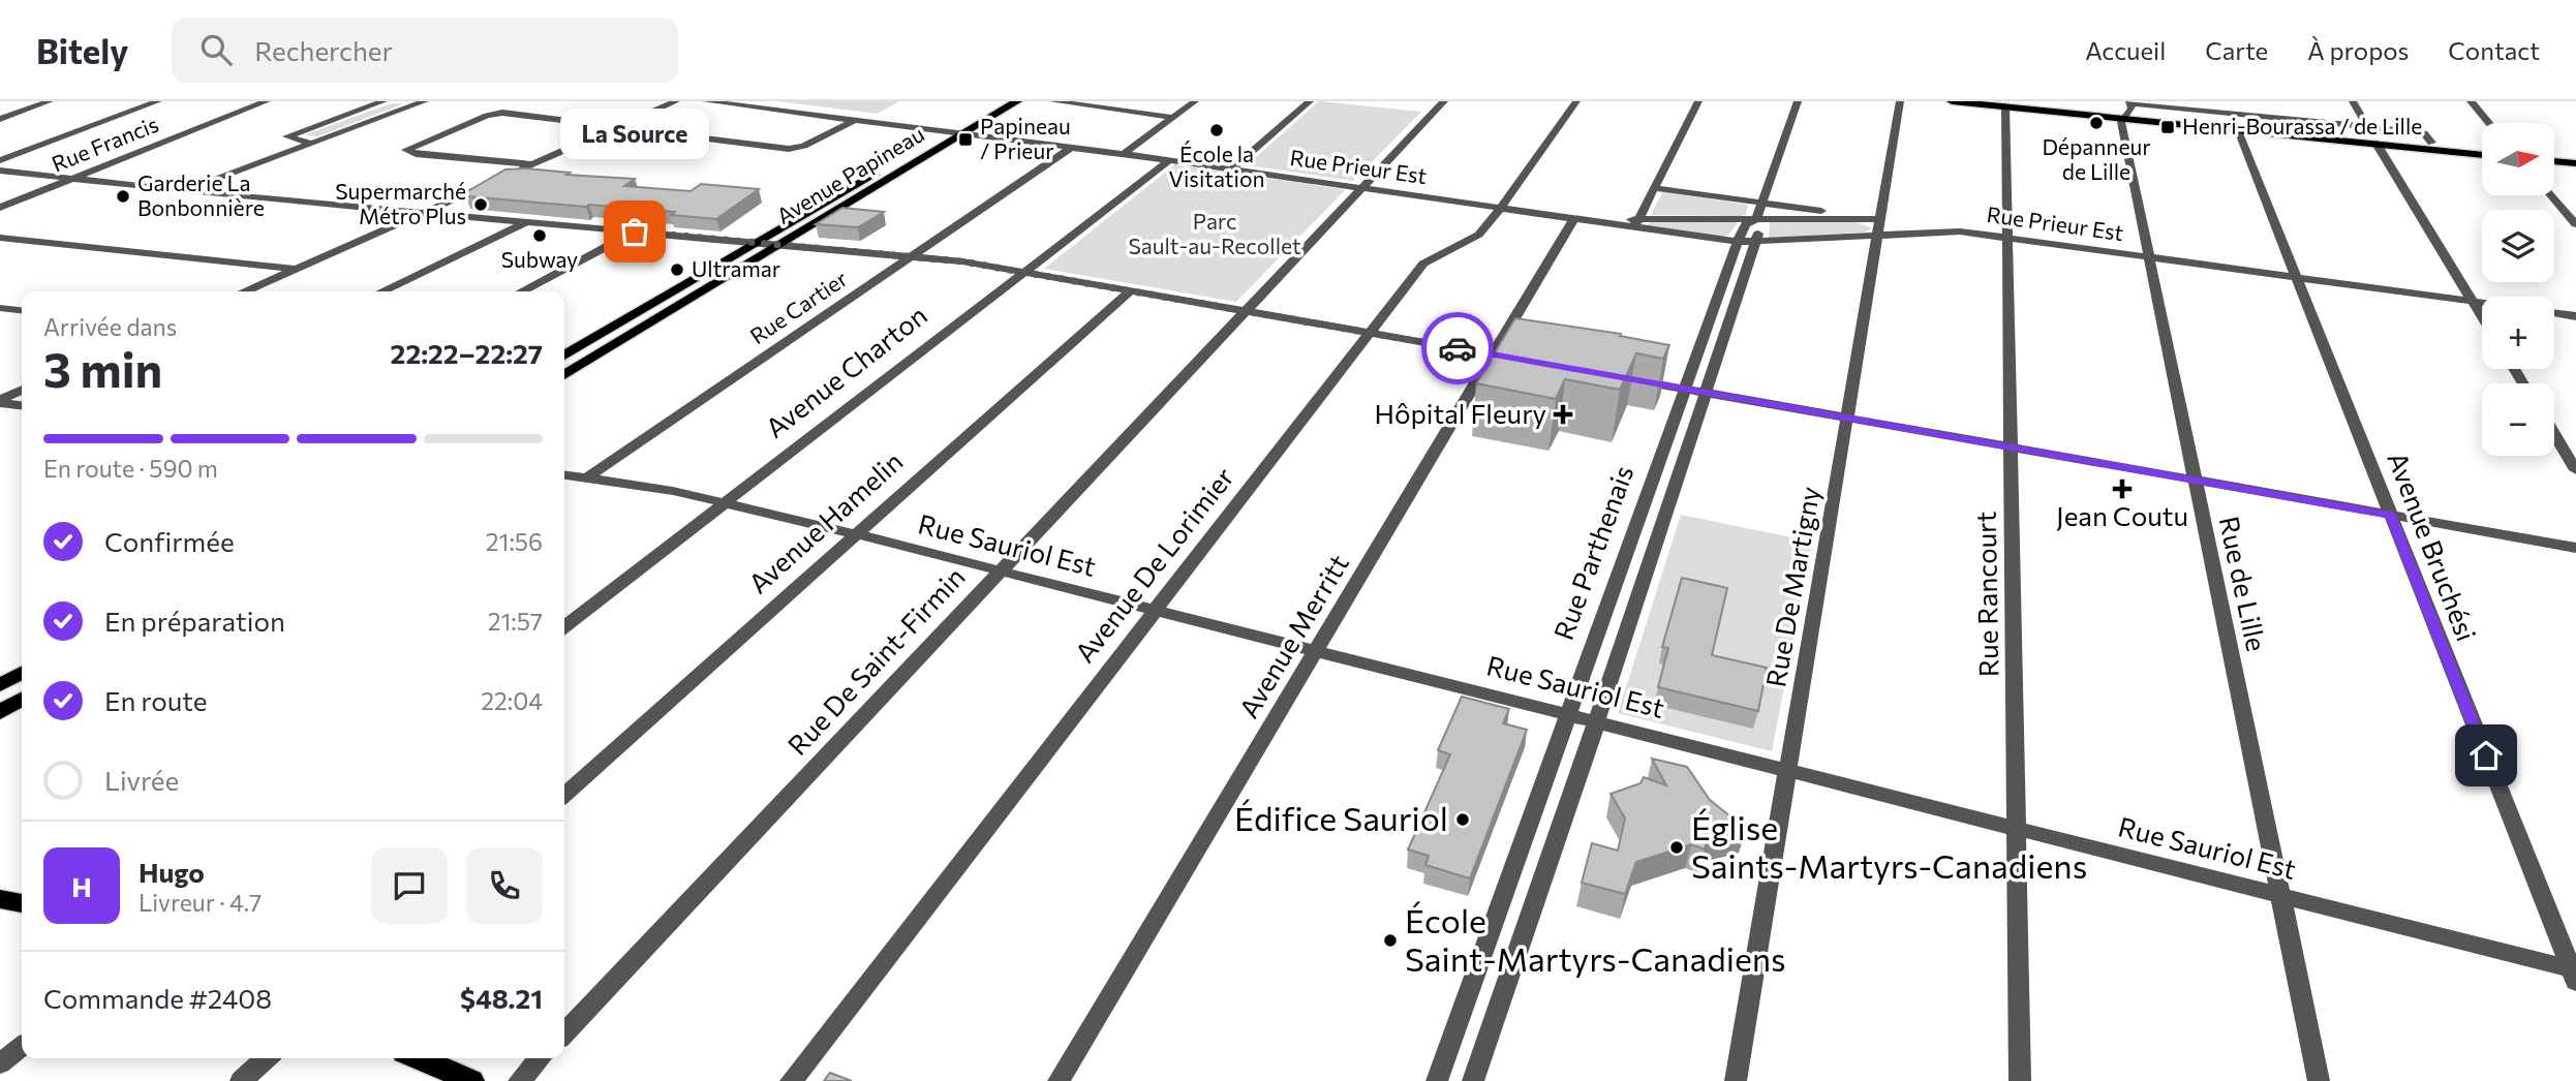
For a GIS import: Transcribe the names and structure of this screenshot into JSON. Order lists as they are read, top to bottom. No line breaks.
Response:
{"streets":{"main road":["Avenue Papineau"],"street":["Rue Francis","Rue Prieur Est","Rue Cartier","Avenue Charton","Avenue Hamelin","Rue Sauriol Est","Avenue Bruchési","Rue Parthenais","Avenue De Lorimier","Rue de Lille","Rue De Martigny","Rue Rancourt","Avenue Merritt","Rue De Saint-Firmin"]},"crossings":[["Rue Prieur Est","Avenue Papineau"],["Rue Prieur Est","Rue Cartier"],["Rue Prieur Est","Avenue Charton"],["Rue Prieur Est","Avenue Bruchési"],["Rue Prieur Est","Rue Parthenais"],["Rue Prieur Est","Avenue De Lorimier"],["Rue Prieur Est","Rue de Lille"],["Rue Prieur Est","Rue De Martigny"],["Rue Prieur Est","Rue Rancourt"],["Rue Prieur Est","Avenue Merritt"],["Rue Prieur Est","Rue De Saint-Firmin"],["Rue Cartier","Rue Sauriol Est"],["Avenue Charton","Rue Sauriol Est"],["Avenue Hamelin","Rue Sauriol Est"],["Rue Sauriol Est","Avenue Bruchési"],["Rue Sauriol Est","Rue Parthenais"],["Rue Sauriol Est","Avenue De Lorimier"],["Rue Sauriol Est","Rue de Lille"],["Rue Sauriol Est","Rue De Martigny"],["Rue Sauriol Est","Rue Rancourt"],["Rue Sauriol Est","Avenue Merritt"],["Rue Sauriol Est","Rue De Saint-Firmin"]],"parks":["Parc Sault-au-Recollet"],"places":{"other":["Dépanneur de Lille","École la Visitation","Garderie La Bonbonnière","Supermarché Métro Plus","La Source","Subway","Ultramar","Édifice Sauriol","Église Saints-Martyrs-Canadiens","École Saint-Martyrs-Canadiens"],"transit":["Henri-Bourassa / de Lille","Papineau / Prieur"],"health":["Hôpital Fleury","Jean Coutu"]},"north":"right","page":{"header":"Bitely","search":"Rechercher","nav":["Accueil","Carte","À propos","Contact"],"bubble":"La Source","map_buttons":["+","−"],"heading":["3 min","Arrivée dans","22:22–22:27"],"panel":["Hugo","Livreur · 4.7","Commande #2408","$48.21"],"bar":"En route · 590 m","list":[["Confirmée","21:56"],["En préparation","21:57"],["En route","22:04"],"Livrée"],"round":"H"}}
